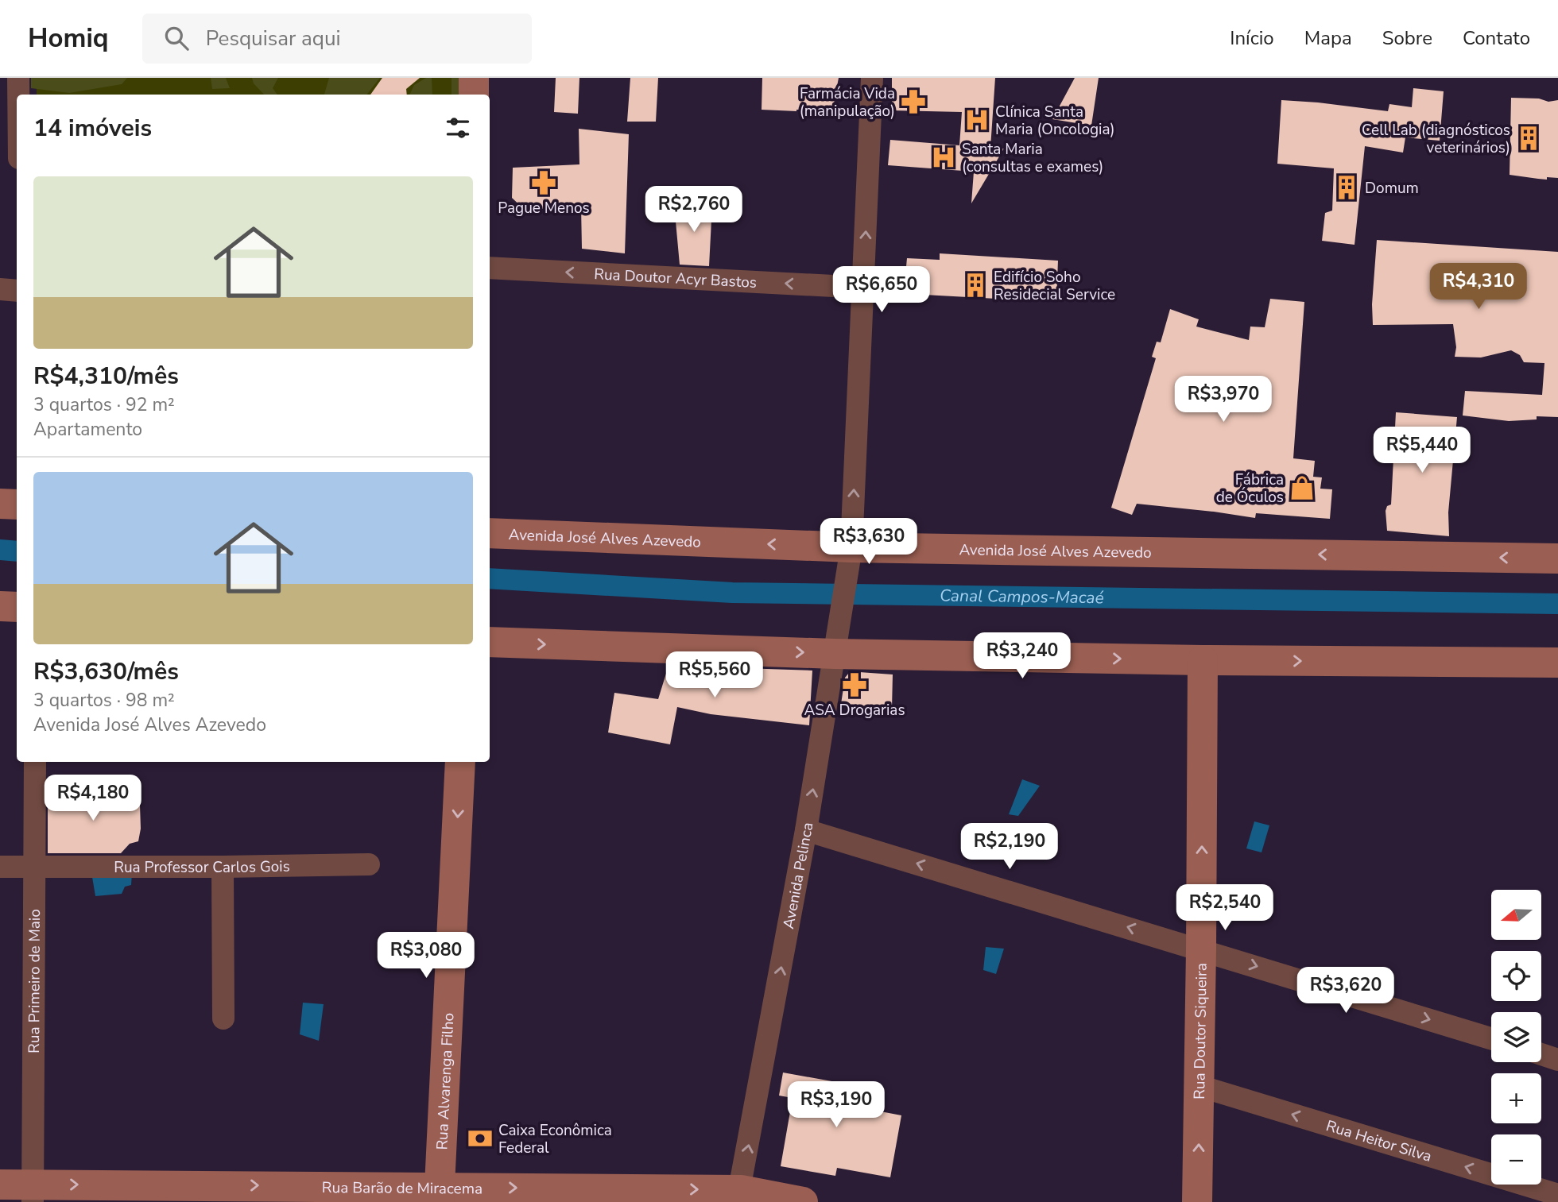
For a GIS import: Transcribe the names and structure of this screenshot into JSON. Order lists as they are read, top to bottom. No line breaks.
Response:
{"streets":{"main road":["Avenida José Alves Azevedo","Rua Doutor Siqueira","Rua Alvarenga Filho","Rua Barão de Miracema"],"street":["Rua Doutor Acyr Bastos","Rua Professor Carlos Gois","Avenida Pelinca","Rua Primeiro de Maio","Rua Heitor Silva"]},"crossings":[["Rua Doutor Acyr Bastos","Avenida Pelinca"],["Avenida José Alves Azevedo","Avenida Pelinca"],["Rua Professor Carlos Gois","Rua Primeiro de Maio"],["Avenida Pelinca","Rua Barão de Miracema"],["Rua Primeiro de Maio","Rua Barão de Miracema"],["Rua Doutor Siqueira","Rua Heitor Silva"],["Rua Alvarenga Filho","Rua Barão de Miracema"]],"one_way":["Rua Doutor Acyr Bastos","Avenida Pelinca","Rua Doutor Siqueira","Rua Alvarenga Filho","Rua Barão de Miracema"],"water":["Canal Campos-Macaé"],"places":{"pharmacy":["Farmácia Vida (manipulação)","Pague Menos","ASA Drogarias"],"hospital":["Clínica Santa Maria (Oncologia)","Santa Maria (consultas e exames)"],"building":["Cell Lab (diagnósticos veterinários)","Domum","Edifício Soho Residecial Service"],"shop":["Fábrica de Óculos"],"bank":["Caixa Econômica Federal"]},"north":"left","page":{"header":"Homiq","search":"Pesquisar aqui","nav":["Início","Mapa","Sobre","Contato"],"heading":"14 imóveis","list":[{"name":"R$4,310/mês","note":"3 quartos · 92 m² · Apartamento"},{"name":"R$3,630/mês","note":"3 quartos · 98 m² · Avenida José Alves Azevedo"}],"price":["R$2,760","R$4,310","R$6,650","R$3,970","R$5,440","R$3,630","R$3,240","R$5,560","R$4,180","R$2,190","R$2,540","R$3,080","R$3,620","R$3,190"],"map_buttons":["+","−"]}}
